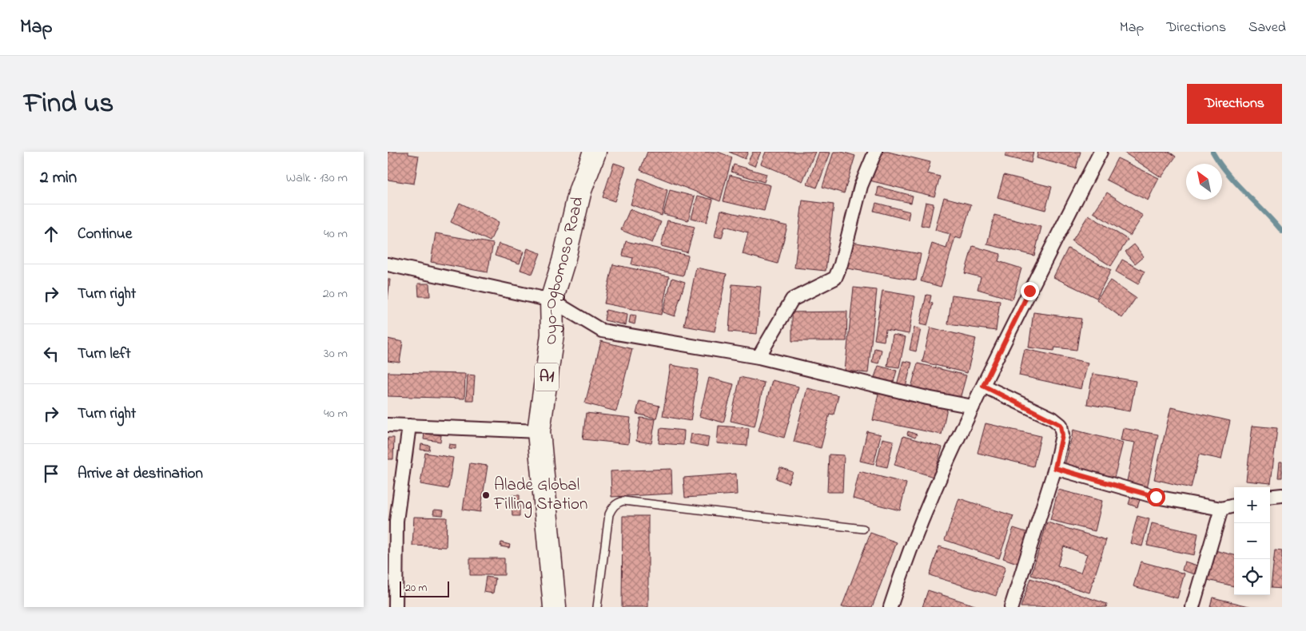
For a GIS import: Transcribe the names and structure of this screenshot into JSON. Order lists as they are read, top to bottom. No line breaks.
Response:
{"streets":{"highway":["Oyo-Ogbomoso Road","A1"]},"places":["Alade Global Filling Station"],"scale_bar":"20 m","north":"top left","page":{"header":"Map","nav":["Map","Directions","Saved"],"title":"Find us","buttons":"Directions","heading":["2 min","Walk · 130 m"],"list":[["Continue","40 m"],["Turn right","20 m"],["Turn left","30 m"],["Turn right","40 m"],"Arrive at destination"],"map_buttons":["+","−"],"scale":"20 m"}}
